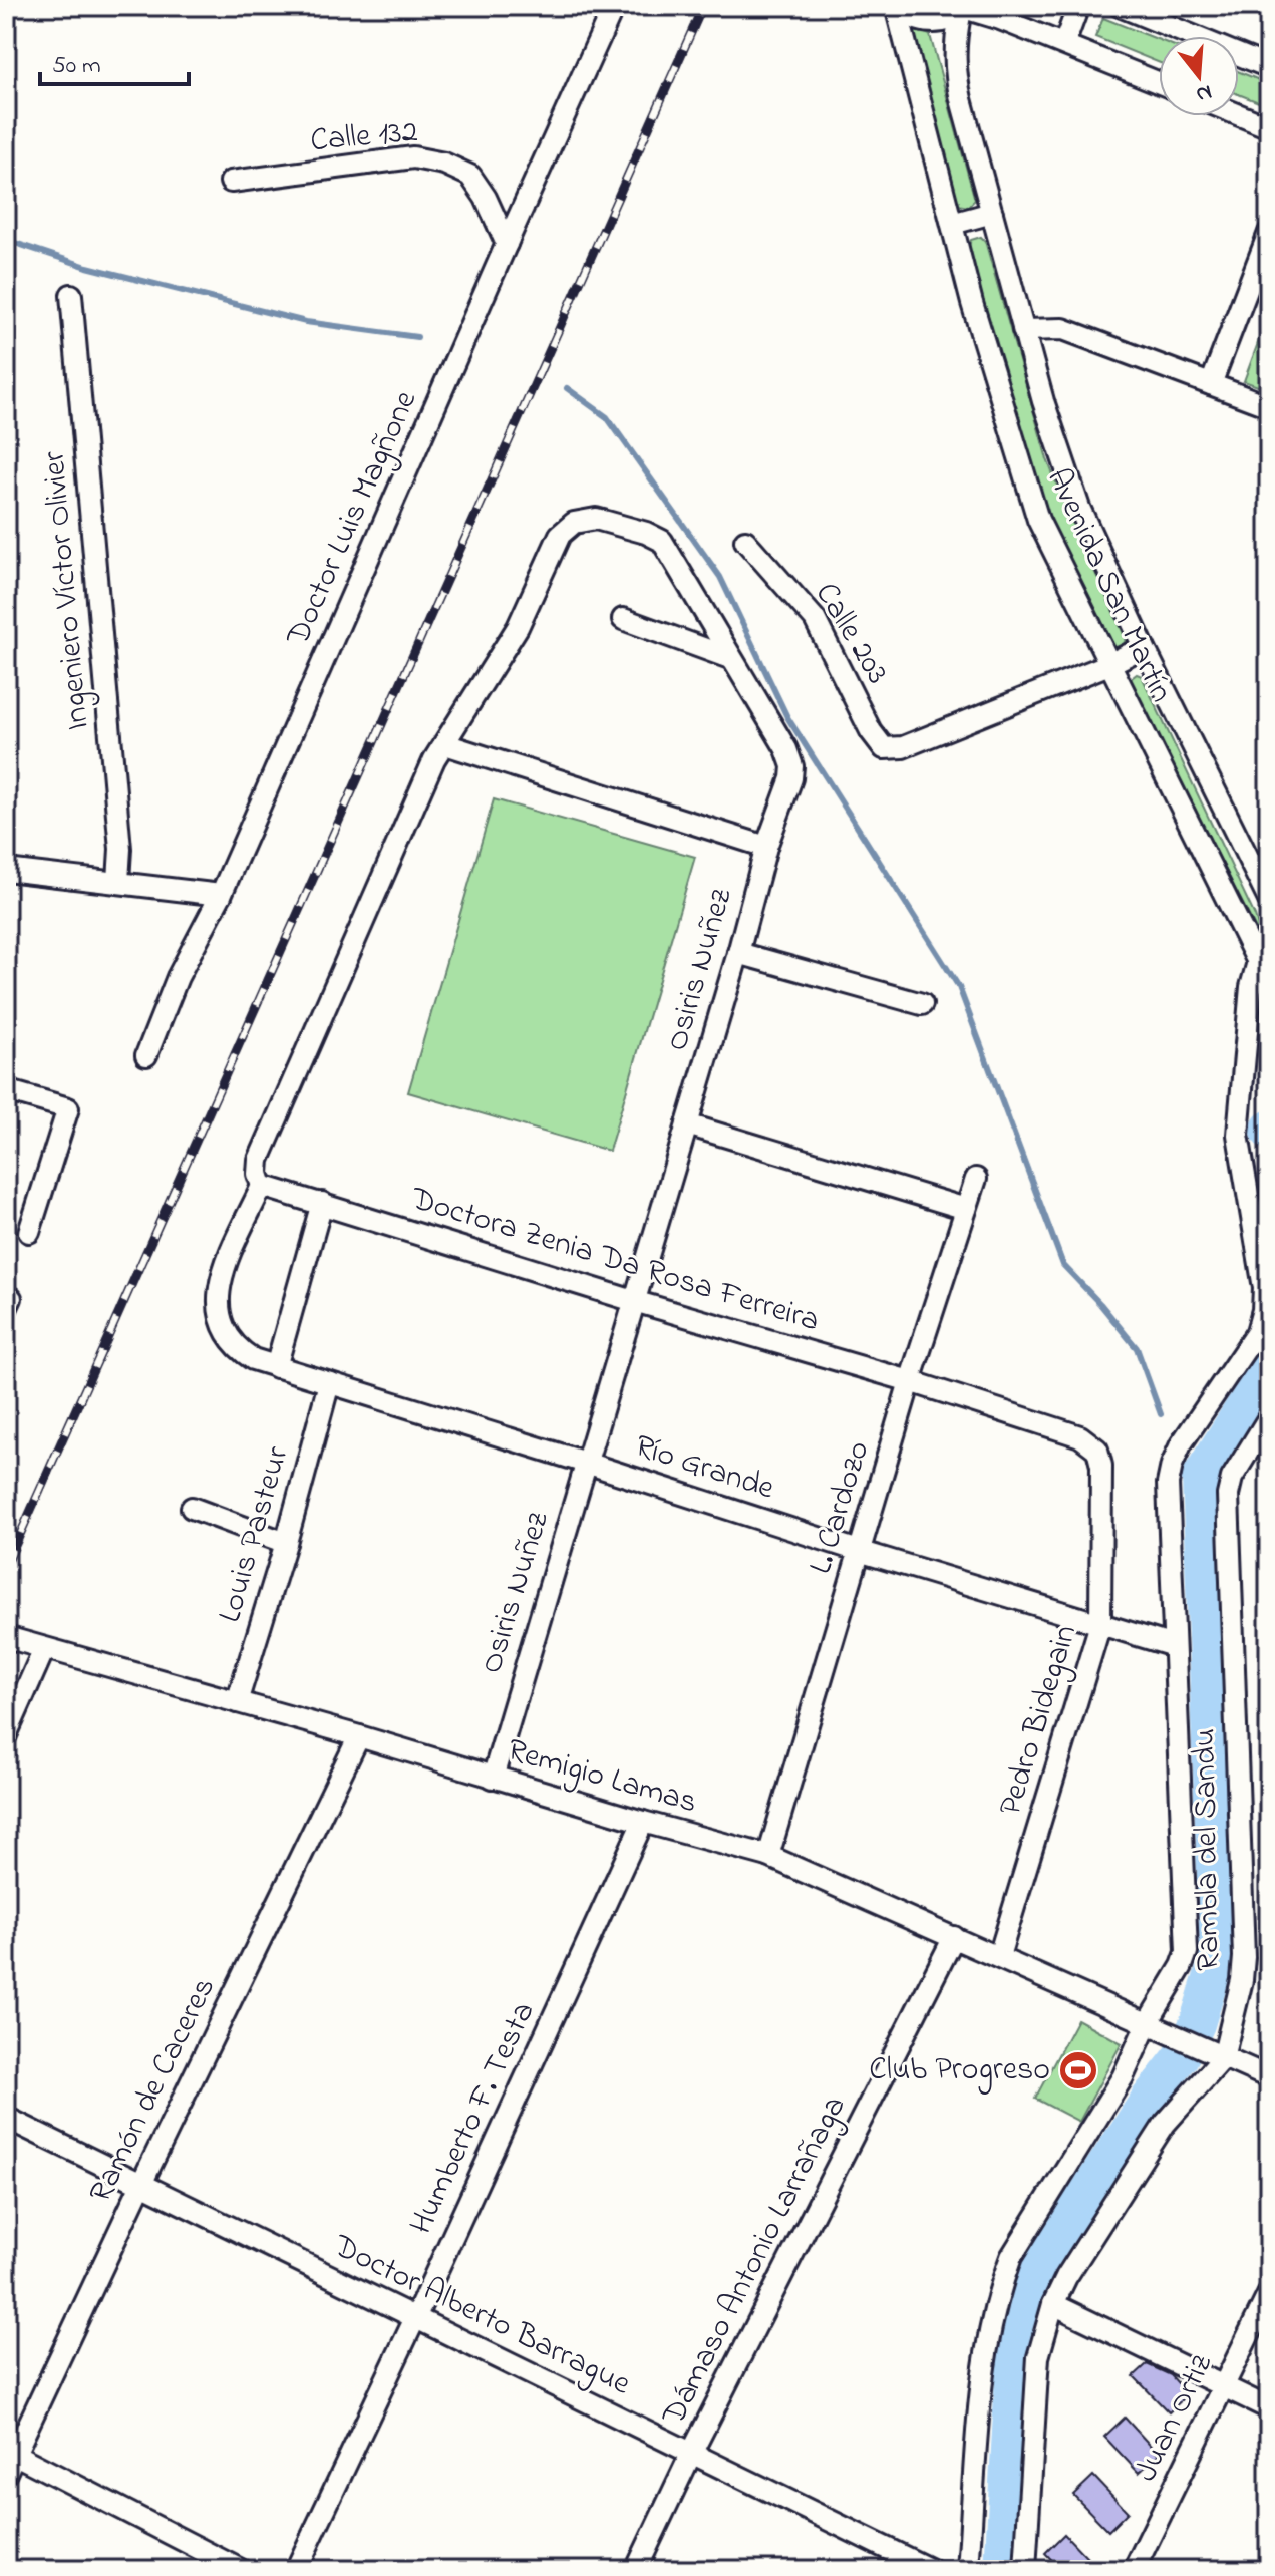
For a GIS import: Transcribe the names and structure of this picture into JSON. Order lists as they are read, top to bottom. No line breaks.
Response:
{"streets":{"street":["Calle 132","Doctor Luis Magñone","Avenida San Martín","Ingeniero Víctor Olivier","Calle 203","Osiris Nuñez","Doctora Zenia Da Rosa Ferreira","Río Grande","L. Cardozo","Louis Pasteur","Pedro Bidegain","Remigio Lamas","Rambla del Sandu","Ramón de Caceres","Humberto F. Testa","Dámaso Antonio Larrañaga","Doctor Alberto Barrague","Juan Ortiz"]},"crossings":[["Calle 132","Doctor Luis Magñone"],["Avenida San Martín","Calle 203"],["Osiris Nuñez","Doctora Zenia Da Rosa Ferreira"],["Osiris Nuñez","Río Grande"],["Osiris Nuñez","Remigio Lamas"],["Doctora Zenia Da Rosa Ferreira","Río Grande"],["Doctora Zenia Da Rosa Ferreira","L. Cardozo"],["Doctora Zenia Da Rosa Ferreira","Pedro Bidegain"],["Río Grande","L. Cardozo"],["Río Grande","Louis Pasteur"],["Río Grande","Pedro Bidegain"],["L. Cardozo","Remigio Lamas"],["Louis Pasteur","Remigio Lamas"],["Pedro Bidegain","Remigio Lamas"],["Remigio Lamas","Rambla del Sandu"],["Remigio Lamas","Ramón de Caceres"],["Remigio Lamas","Humberto F. Testa"],["Remigio Lamas","Dámaso Antonio Larrañaga"],["Ramón de Caceres","Doctor Alberto Barrague"],["Humberto F. Testa","Doctor Alberto Barrague"],["Dámaso Antonio Larrañaga","Doctor Alberto Barrague"]],"places":{"sports":["Club Progreso"]},"scale_bar":"50 m","north":"bottom"}
